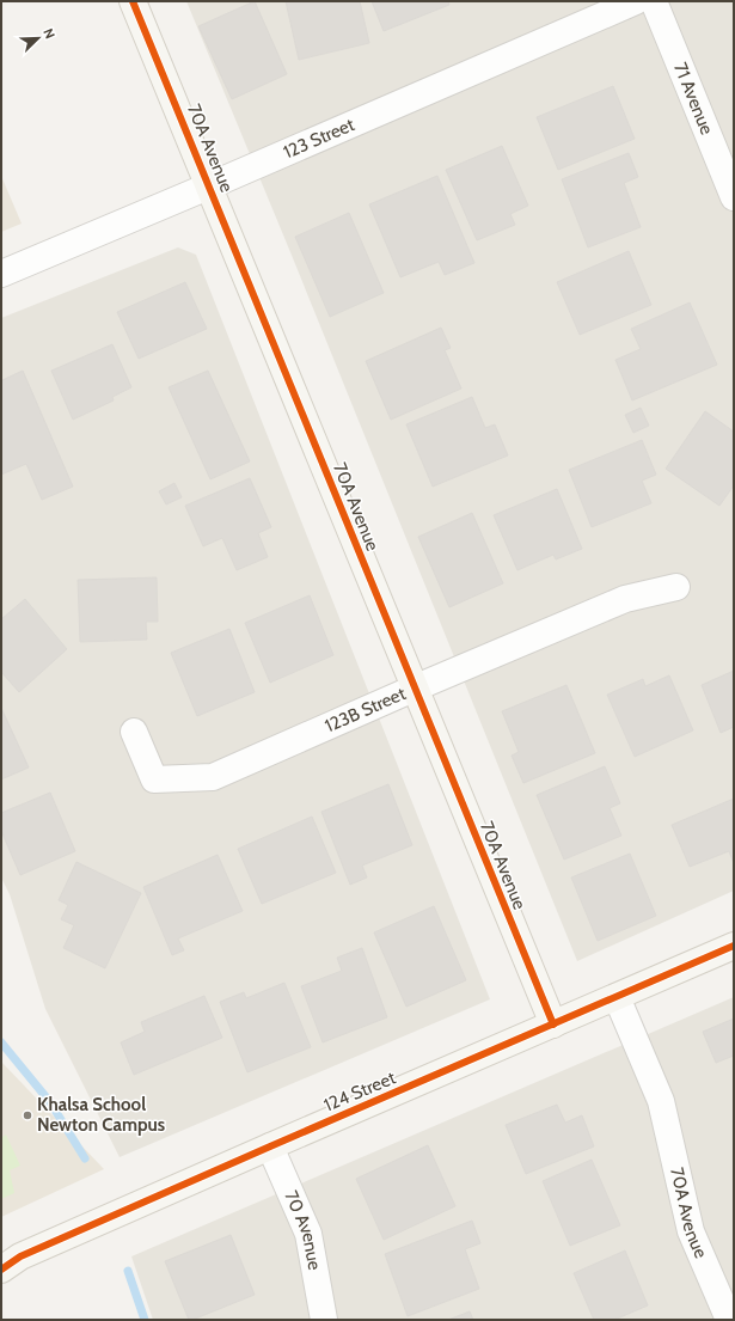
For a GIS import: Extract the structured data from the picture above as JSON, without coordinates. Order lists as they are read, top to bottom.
{
  "streets": {
    "street": [
      "71 Avenue",
      "123 Street",
      "70A Avenue",
      "123B Street",
      "124 Street",
      "70 Avenue"
    ]
  },
  "crossings": [
    ["123 Street", "70A Avenue"],
    ["70A Avenue", "123B Street"],
    ["70A Avenue", "124 Street"],
    ["124 Street", "70 Avenue"]
  ],
  "places": ["Khalsa School Newton Campus"],
  "north": "top right"
}
